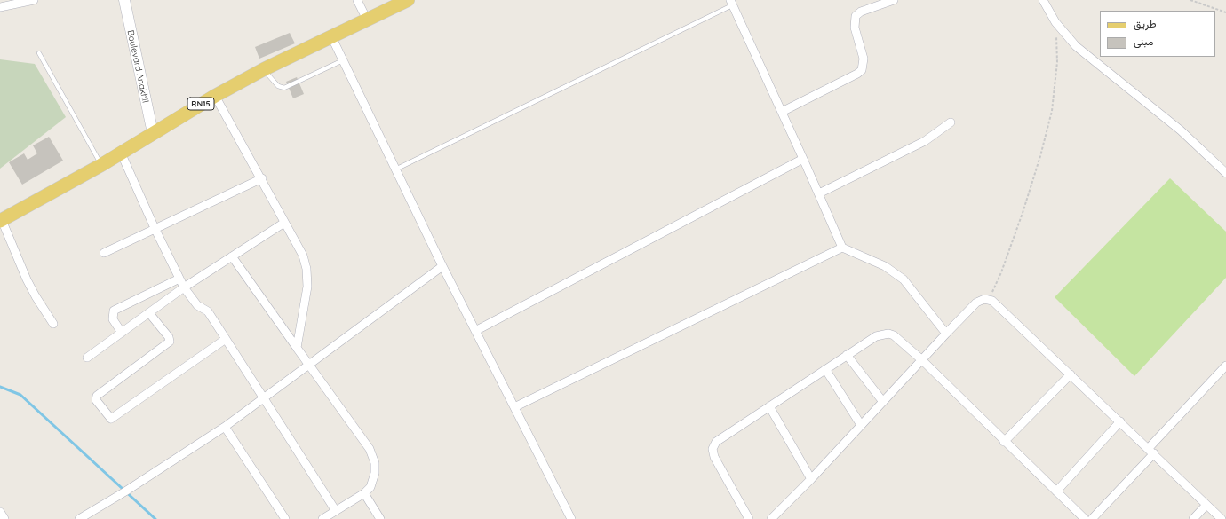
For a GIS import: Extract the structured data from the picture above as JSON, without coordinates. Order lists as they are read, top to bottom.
{
  "streets": {
    "main road": ["RN15"],
    "street": ["Boulevard Anakhil"]
  },
  "crossings": [
    ["Boulevard Anakhil", "RN15"]
  ],
  "legend": ["طريق", "مبنى"]
}
